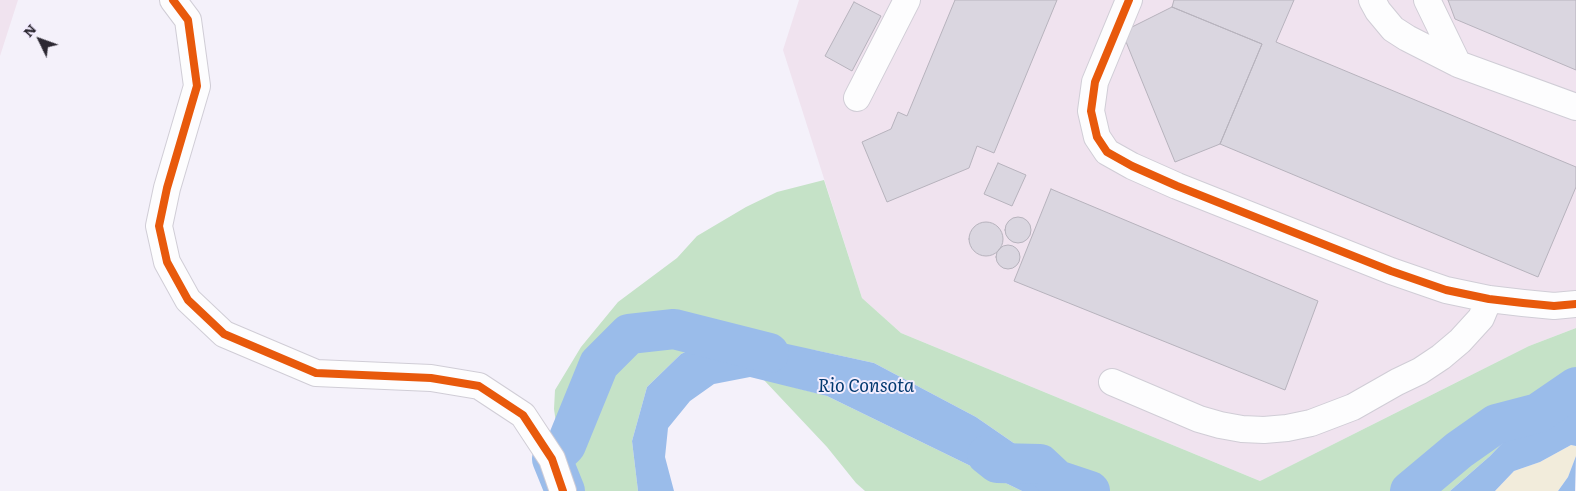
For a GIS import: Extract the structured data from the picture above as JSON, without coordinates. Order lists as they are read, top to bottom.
{
  "water": ["Rio Consota"],
  "north": "top left"
}
